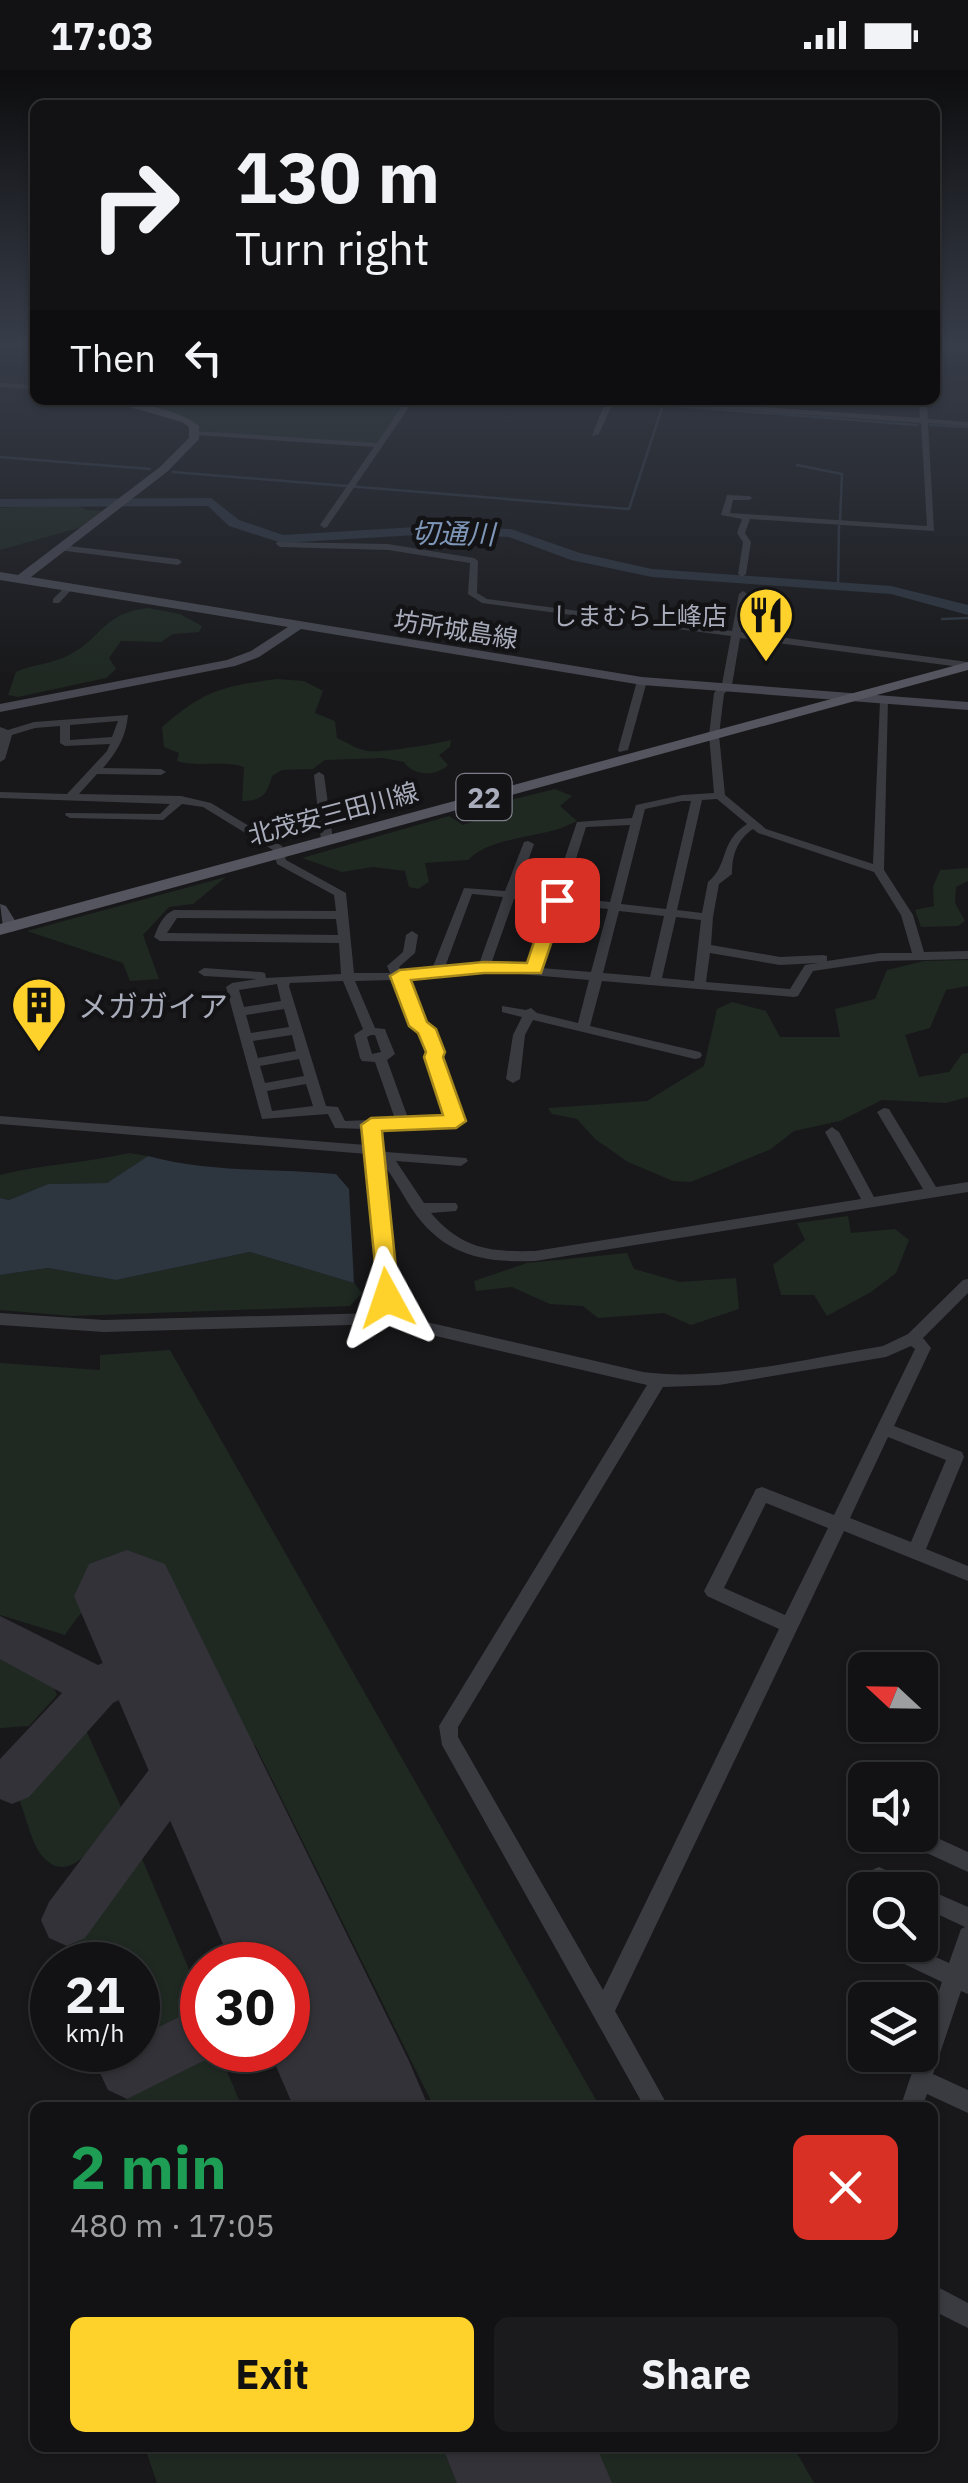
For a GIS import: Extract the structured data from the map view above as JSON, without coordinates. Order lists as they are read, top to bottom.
{
  "streets": {
    "main road": ["坊所城島線", "22", "北茂安三田川線"]
  },
  "crossings": [
    ["坊所城島線", "北茂安三田川線"]
  ],
  "water": ["切通川"],
  "places": {
    "restaurant": ["しまむら上峰店"],
    "building": ["メガガイア"]
  },
  "north": "left",
  "page": {
    "status": "17:03",
    "turn": ["130 m", "Turn right"],
    "then": "Then",
    "speed": "21 km/h",
    "limit": "30",
    "heading": ["2 min", "480 m · 17:05"],
    "buttons": ["Exit", "Share"]
  }
}
